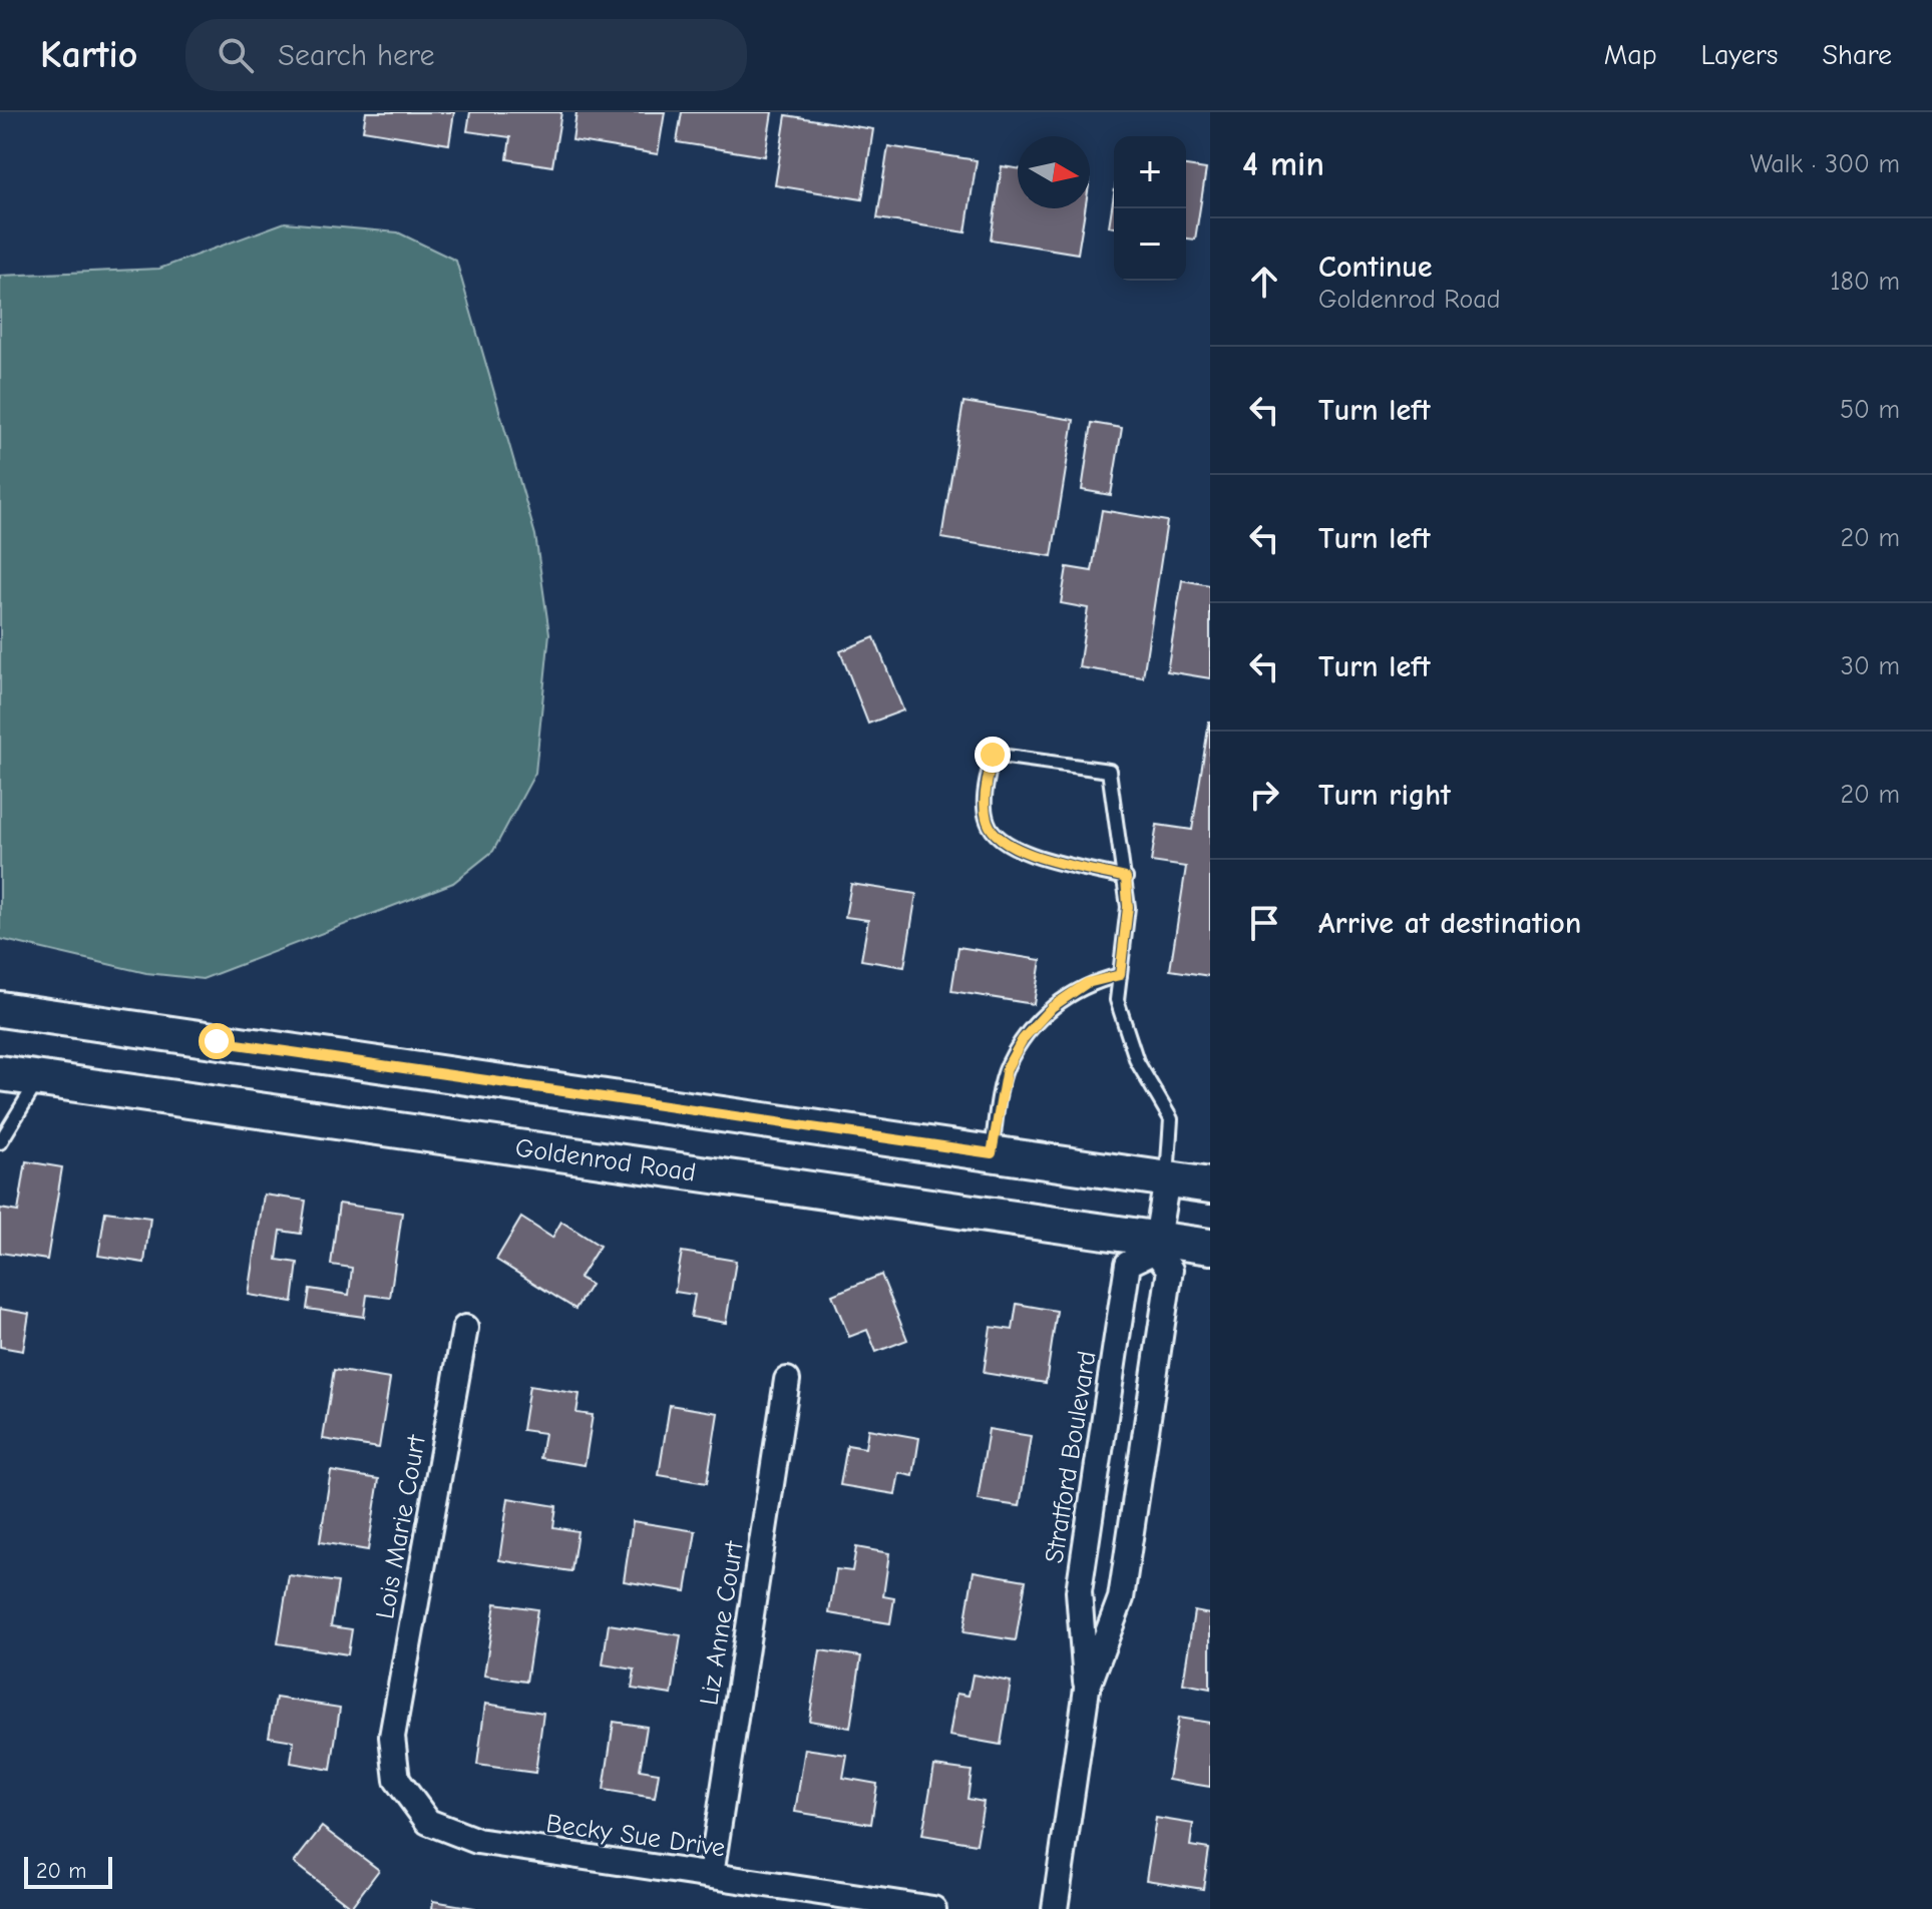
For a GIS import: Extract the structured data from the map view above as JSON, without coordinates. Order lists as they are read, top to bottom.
{
  "streets": {
    "main road": ["Goldenrod Road"],
    "street": [
      "Stratford Boulevard",
      "Lois Marie Court",
      "Liz Anne Court",
      "Becky Sue Drive"
    ]
  },
  "crossings": [
    ["Goldenrod Road", "Stratford Boulevard"],
    ["Lois Marie Court", "Becky Sue Drive"],
    ["Liz Anne Court", "Becky Sue Drive"]
  ],
  "scale_bar": "20 m",
  "north": "right",
  "page": {
    "header": "Kartio",
    "search": "Search here",
    "nav": ["Map", "Layers", "Share"],
    "heading": ["4 min", "Walk · 300 m"],
    "map_buttons": ["+", "−"],
    "list": [
      ["Continue", "Goldenrod Road", "180 m"],
      ["Turn left", "50 m"],
      ["Turn left", "20 m"],
      ["Turn left", "30 m"],
      ["Turn right", "20 m"],
      "Arrive at destination"
    ],
    "scale": "20 m"
  }
}
